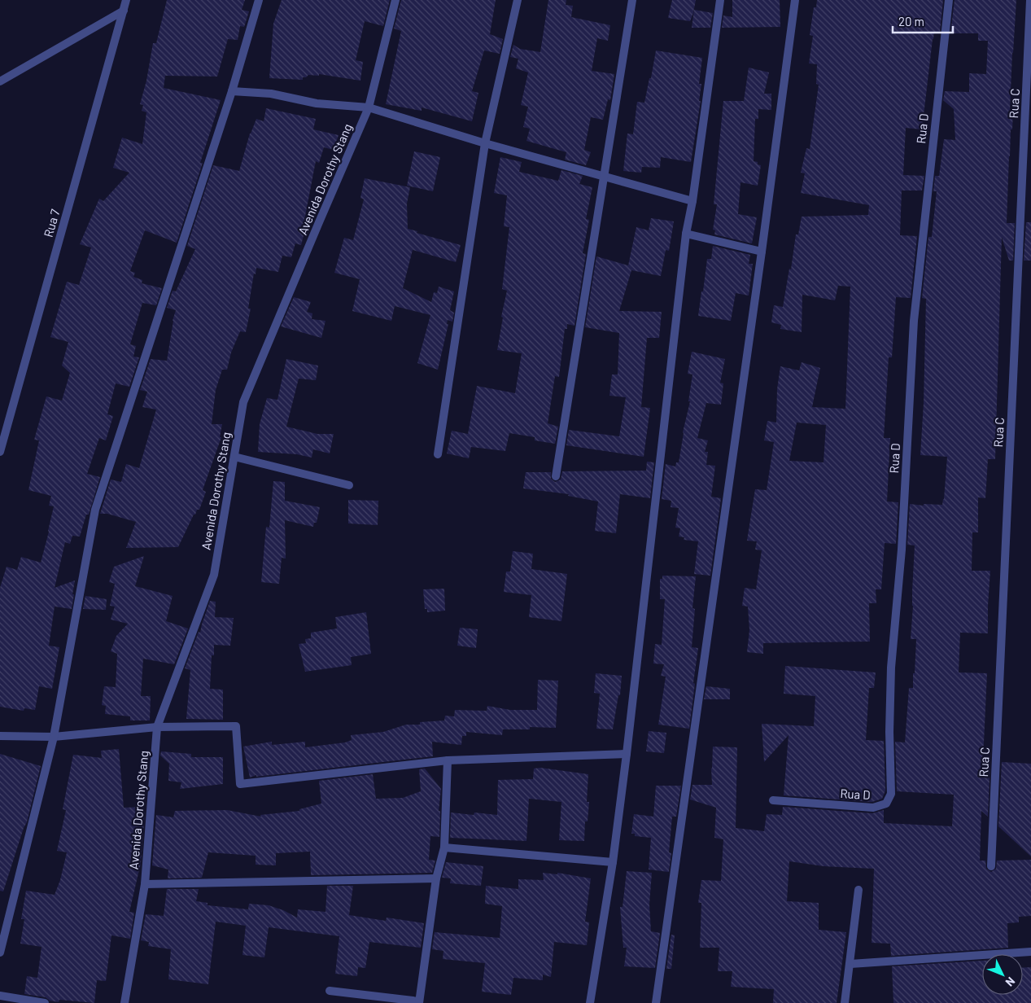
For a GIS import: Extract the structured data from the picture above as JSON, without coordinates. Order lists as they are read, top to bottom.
{
  "streets": {
    "street": [
      "Rua C",
      "Rua D",
      "Avenida Dorothy Stang",
      "Rua 7"
    ]
  },
  "scale_bar": "20 m",
  "north": "bottom right"
}
